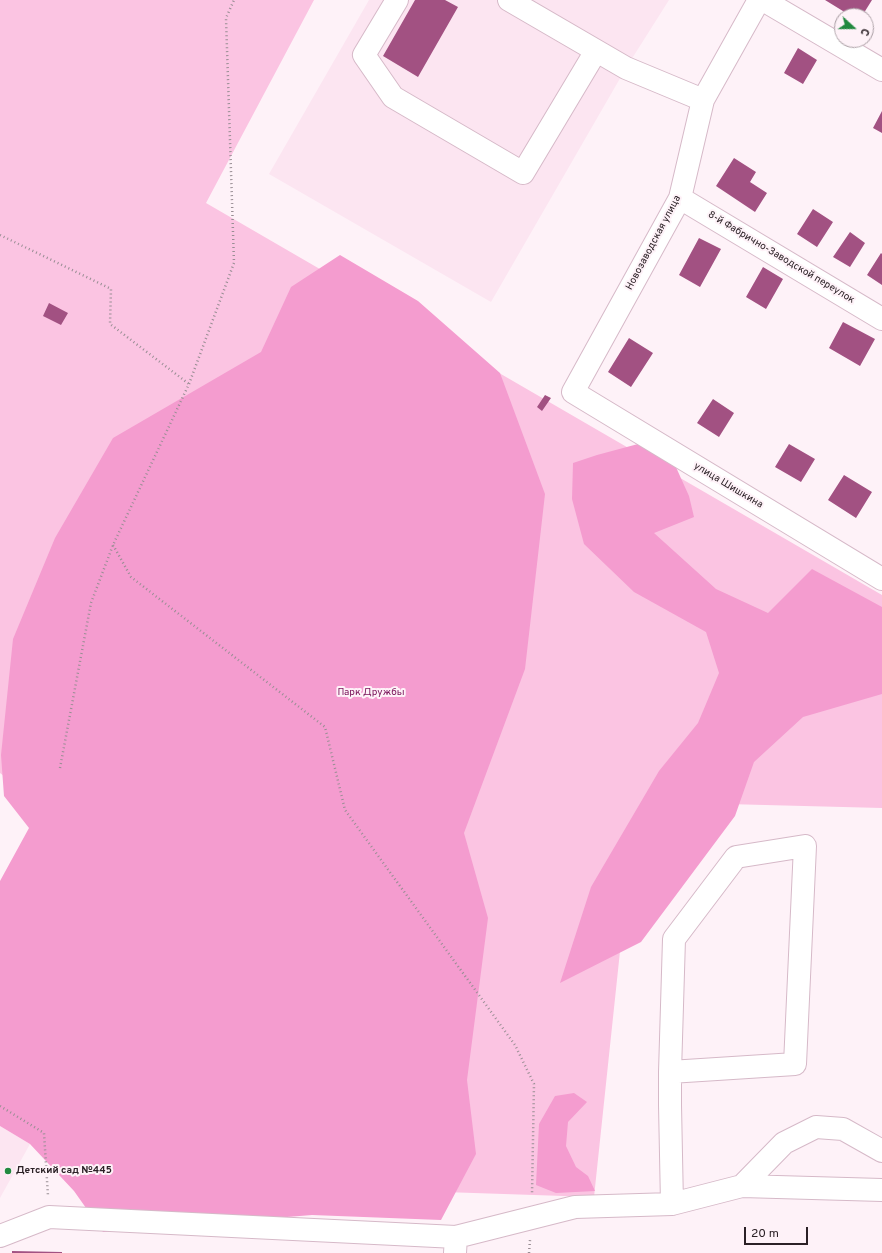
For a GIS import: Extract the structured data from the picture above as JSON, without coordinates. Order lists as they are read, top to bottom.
{
  "streets": {
    "street": ["Новозаводская улица", "8-й Фабрично-Заводской переулок", "улица Шишкина"]
  },
  "crossings": [
    ["Новозаводская улица", "8-й Фабрично-Заводской переулок"],
    ["Новозаводская улица", "улица Шишкина"]
  ],
  "parks": ["Парк Дружбы"],
  "places": ["Детский сад №445"],
  "scale_bar": "20 m",
  "north": "right"
}
